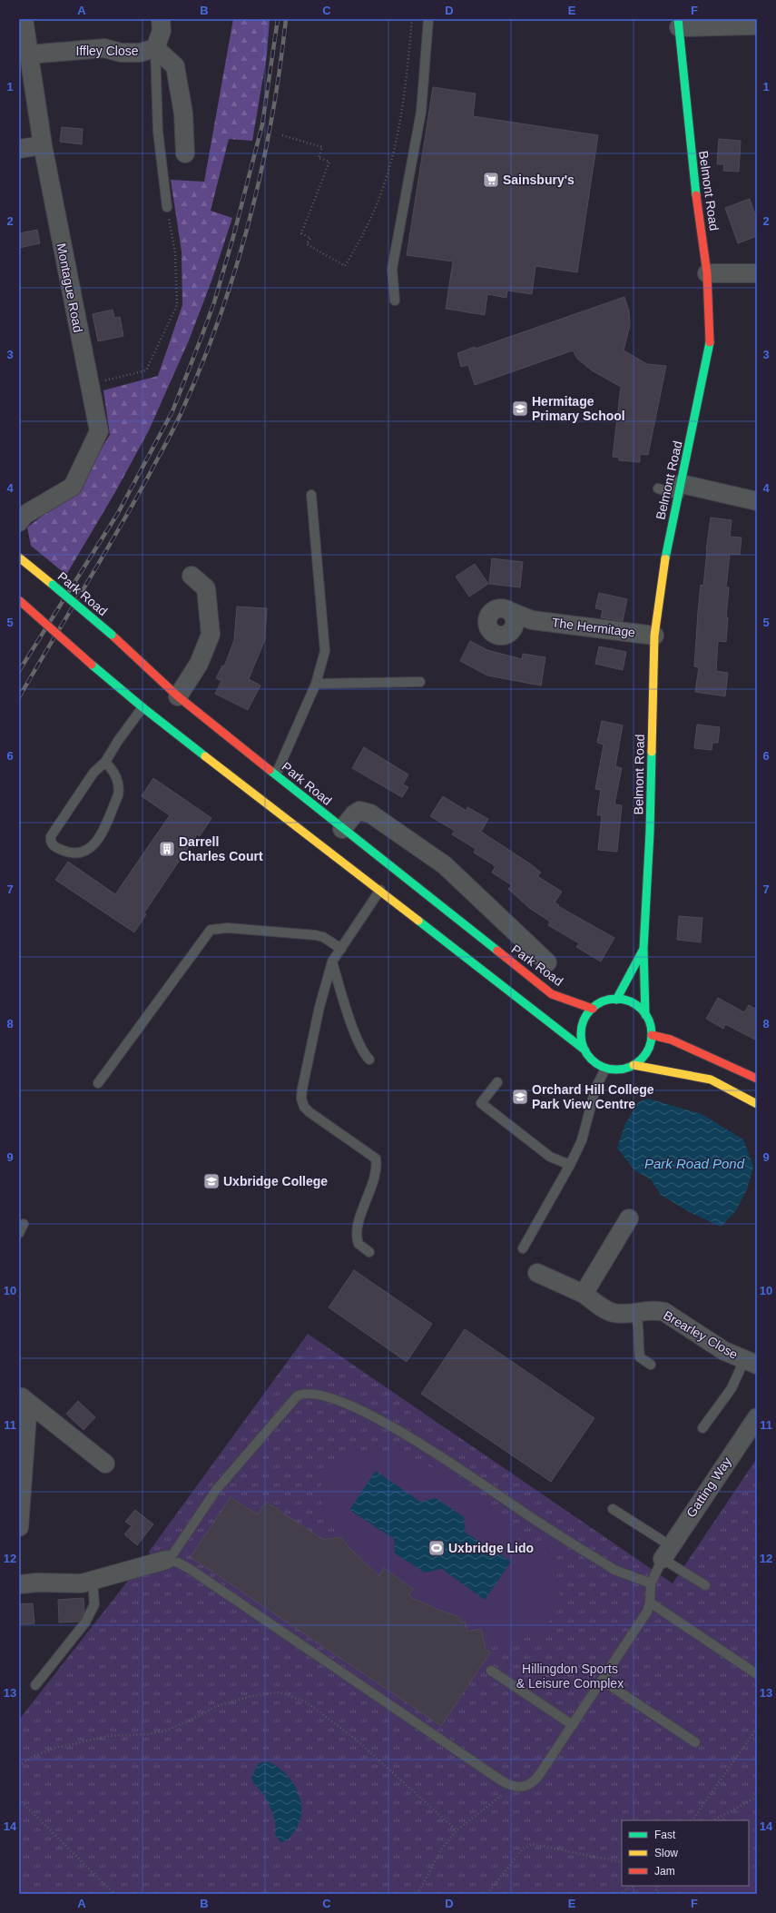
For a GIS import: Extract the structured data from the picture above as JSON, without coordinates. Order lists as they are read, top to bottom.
{
  "streets": {
    "main road": ["Belmont Road", "Park Road"],
    "street": [
      "Iffley Close",
      "Montague Road",
      "The Hermitage",
      "Brearley Close",
      "Gatting Way"
    ]
  },
  "crossings": [
    ["Iffley Close", "Montague Road"],
    ["Belmont Road", "Park Road"],
    ["Belmont Road", "The Hermitage"]
  ],
  "water": ["Park Road Pond"],
  "parks": ["Hillingdon Sports & Leisure Complex"],
  "places": {
    "supermarket": ["Sainsbury's"],
    "school or university": ["Hermitage Primary School", "Orchard Hill College Park View Centre", "Uxbridge College"],
    "building": ["Darrell Charles Court"],
    "sports": ["Uxbridge Lido"]
  },
  "legend": ["Fast", "Slow", "Jam"],
  "grid": {
    "columns": [
      "A",
      "B",
      "C",
      "D",
      "E",
      "F"
    ],
    "rows": [
      "1",
      "2",
      "3",
      "4",
      "5",
      "6",
      "7",
      "8",
      "9",
      "10",
      "11",
      "12",
      "13",
      "14"
    ]
  }
}
